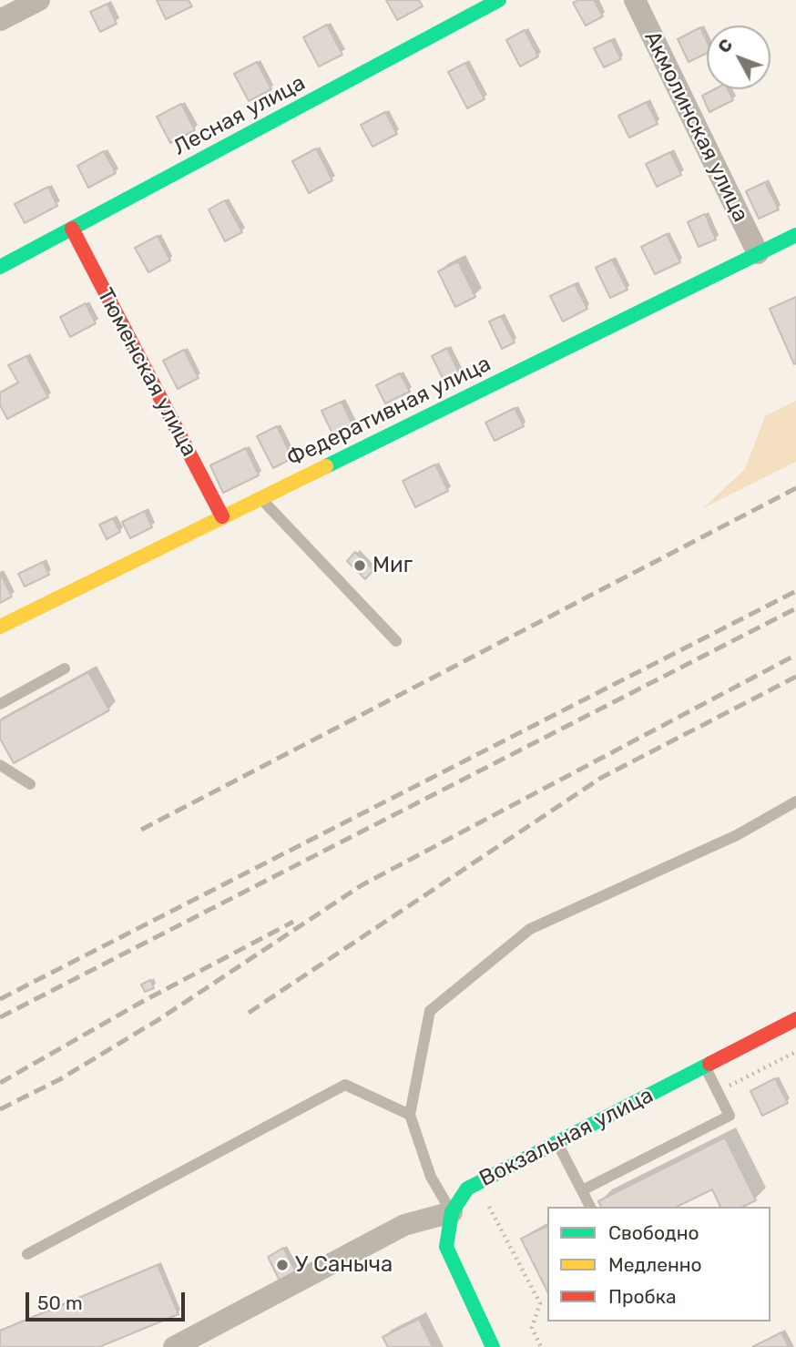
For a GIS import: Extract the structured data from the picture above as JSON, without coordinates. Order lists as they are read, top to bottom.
{
  "streets": {
    "street": [
      "Лесная улица",
      "Акмолинская улица",
      "Тюменская улица",
      "Федеративная улица",
      "Вокзальная улица"
    ]
  },
  "crossings": [
    ["Лесная улица", "Тюменская улица"],
    ["Акмолинская улица", "Федеративная улица"],
    ["Тюменская улица", "Федеративная улица"]
  ],
  "places": ["Миг", "У Саныча"],
  "legend": ["Свободно", "Медленно", "Пробка"],
  "scale_bar": "50 m",
  "north": "top left"
}
